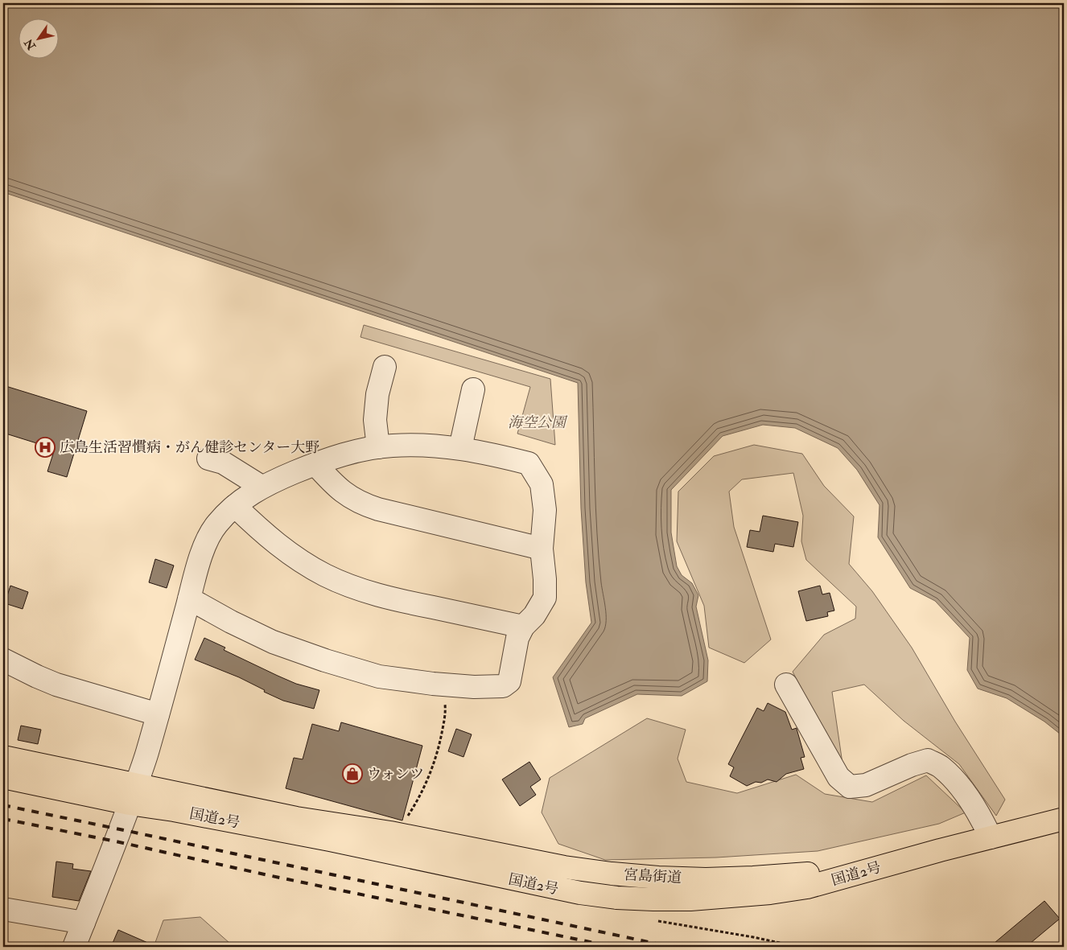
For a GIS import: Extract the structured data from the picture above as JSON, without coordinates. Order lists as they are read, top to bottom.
{
  "streets": {
    "highway": ["国道2号", "宮島街道"]
  },
  "crossings": [
    ["国道2号", "宮島街道"]
  ],
  "parks": ["海空公園"],
  "places": {
    "hospital": ["広島生活習慣病・がん健診センター大野"],
    "shop": ["ウォンツ"]
  },
  "north": "bottom left"
}
